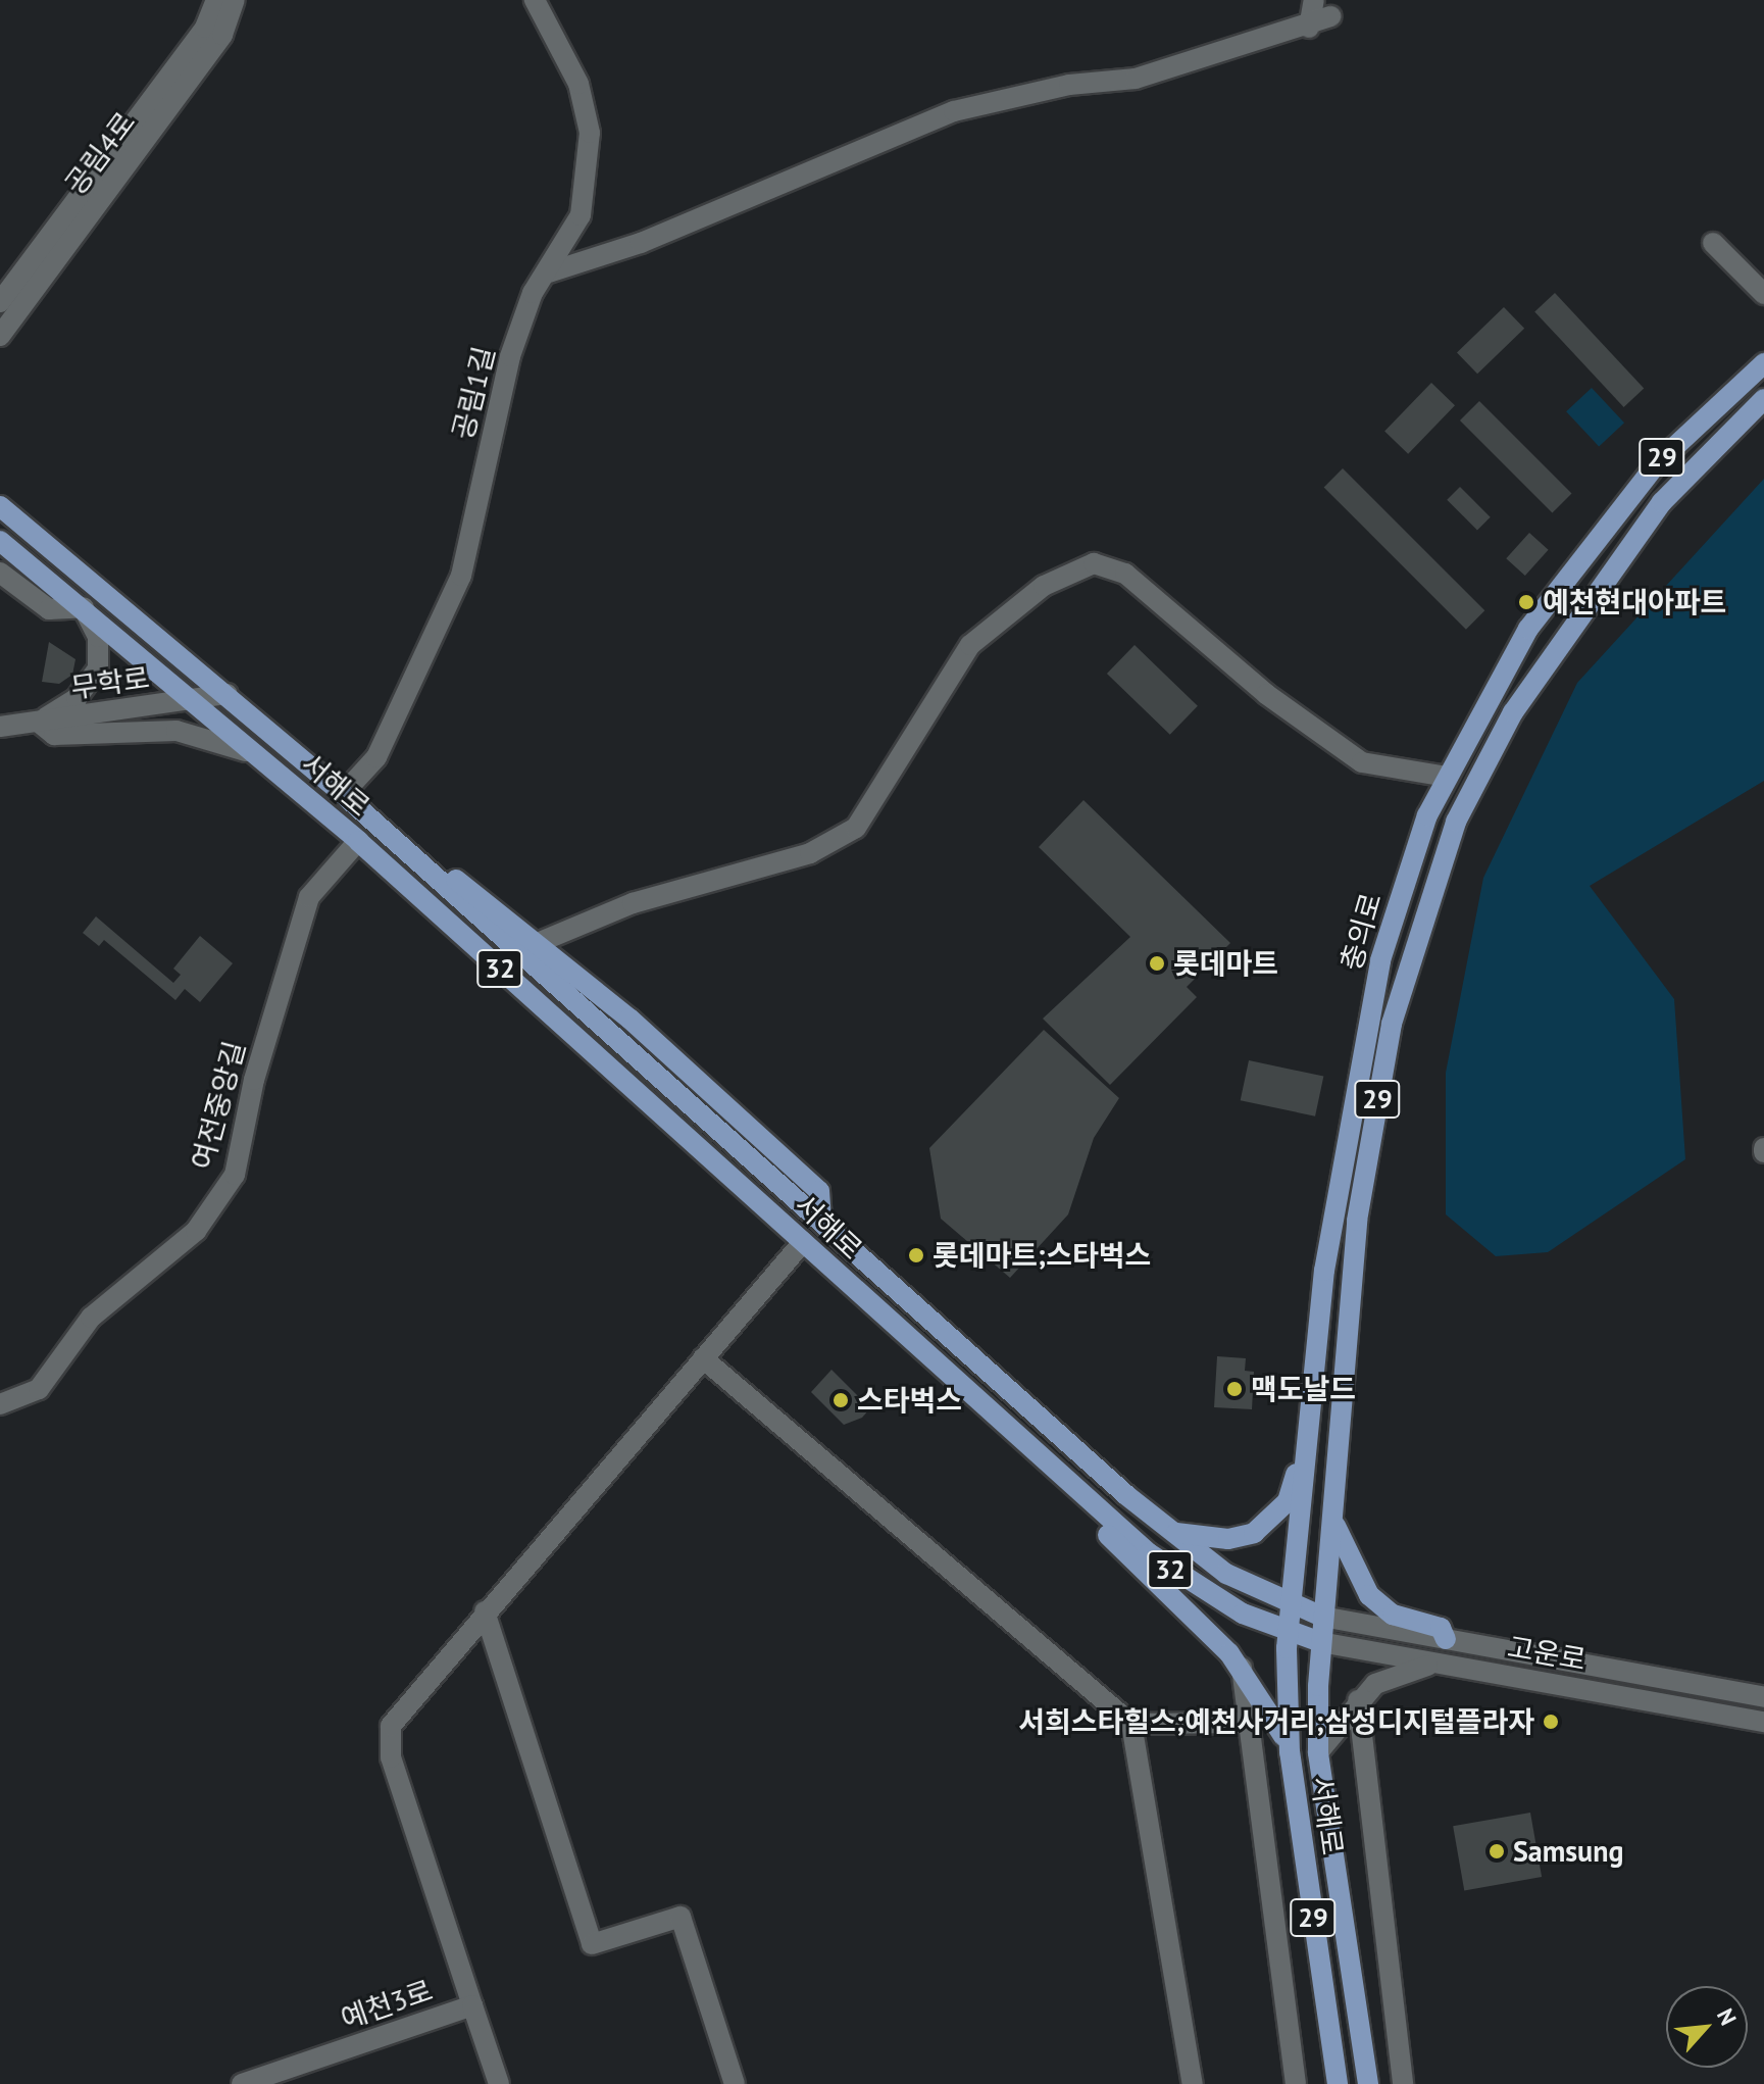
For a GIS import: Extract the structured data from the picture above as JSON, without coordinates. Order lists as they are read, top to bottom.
{
  "streets": {
    "main road": [
      "29",
      "서해로",
      "충의로",
      "32"
    ],
    "street": [
      "공림4로",
      "공림1길",
      "무학로",
      "여전중앙길",
      "고운로",
      "예천3로"
    ]
  },
  "crossings": [
    ["공림1길", "서해로"],
    ["무학로", "서해로"],
    ["서해로", "충의로"],
    ["서해로", "32"],
    ["서해로", "여전중앙길"],
    ["서해로", "고운로"],
    ["충의로", "32"],
    ["충의로", "고운로"],
    ["32", "고운로"]
  ],
  "places": [
    "예천현대아파트",
    "롯데마트",
    "롯데마트;스타벅스",
    "맥도날드",
    "스타벅스",
    "서희스타힐스;예천사거리;삼성디지털플라자",
    "Samsung"
  ],
  "north": "top right"
}
